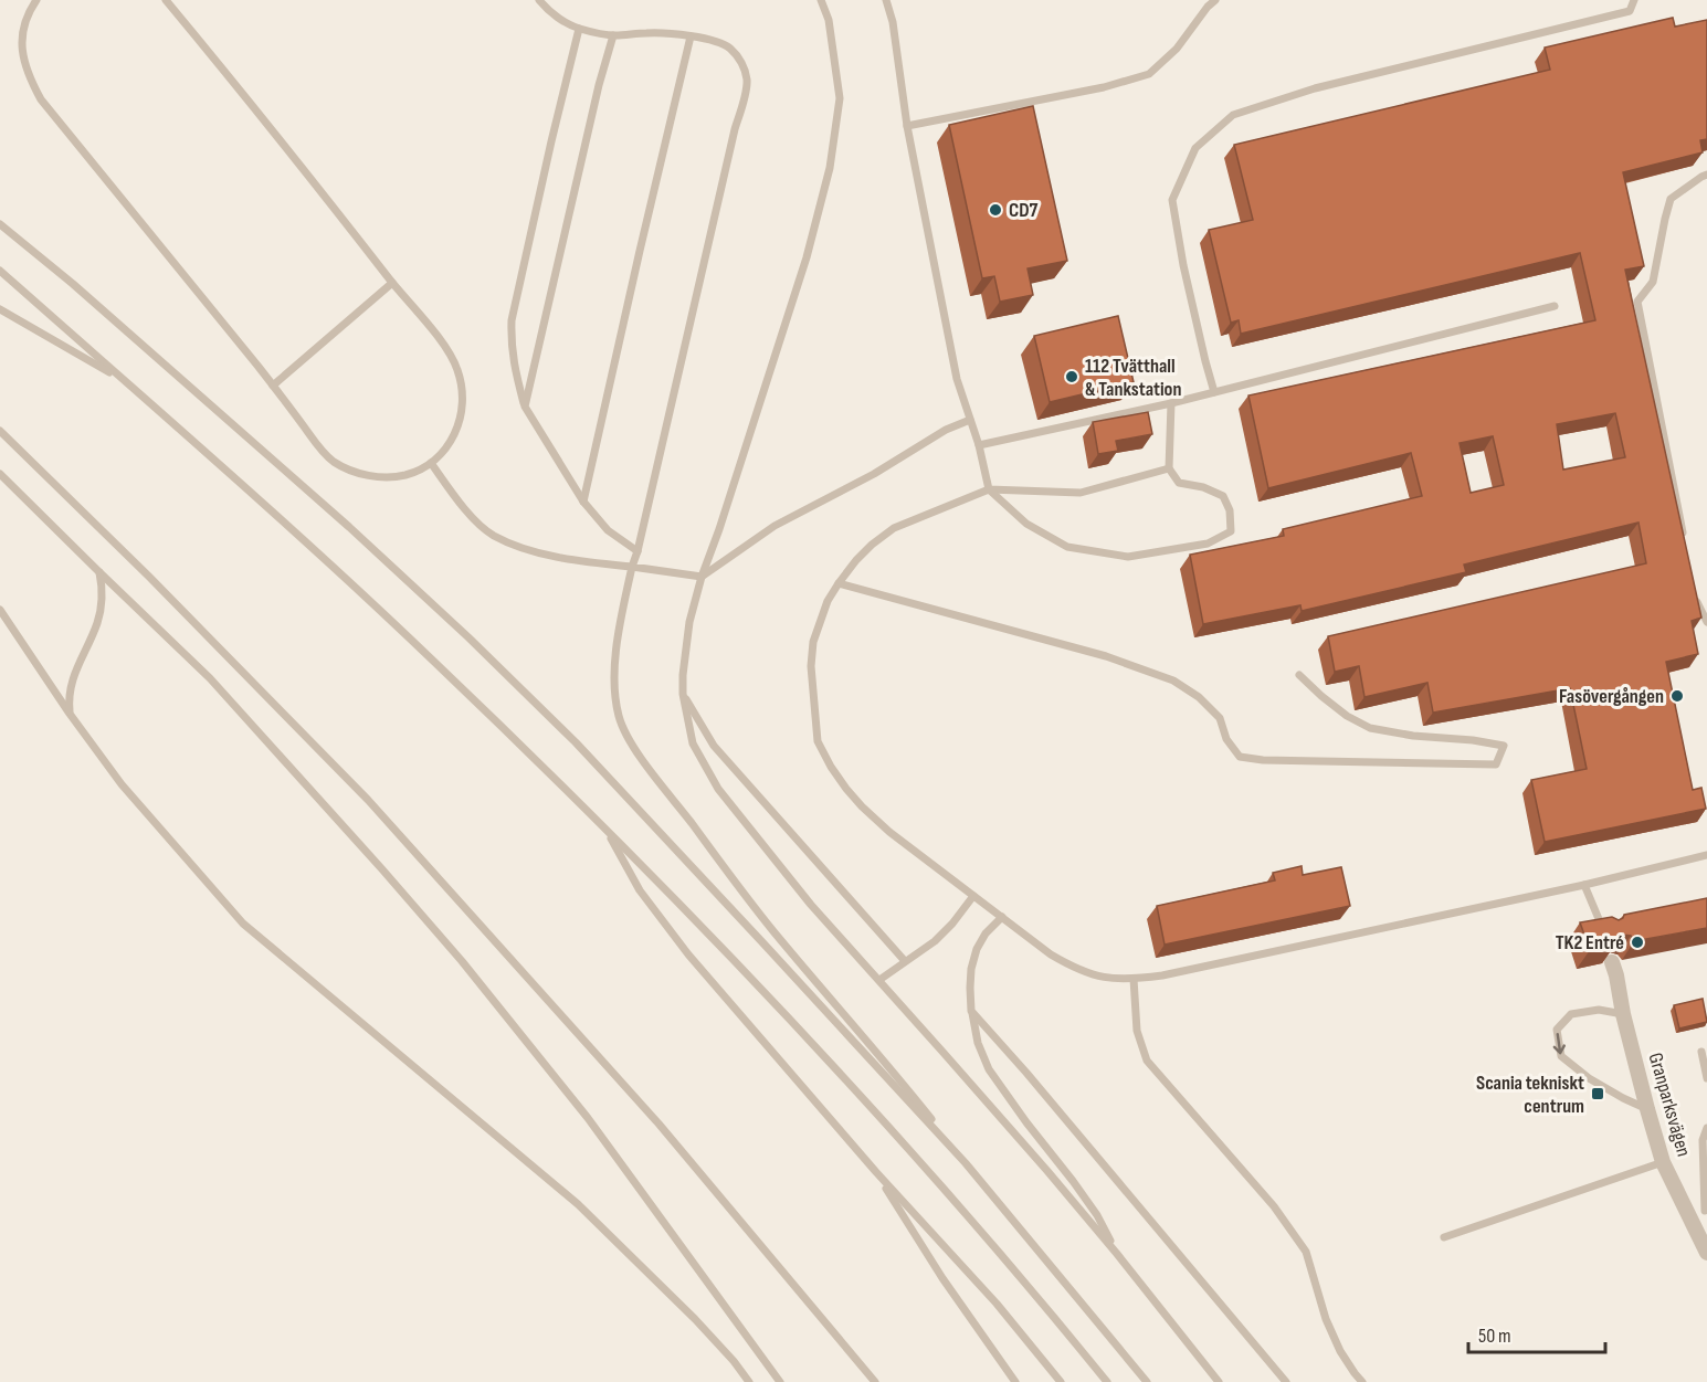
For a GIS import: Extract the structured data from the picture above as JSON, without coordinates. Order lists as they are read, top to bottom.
{
  "streets": {
    "street": ["Granparksvägen"]
  },
  "places": {
    "other": [
      "CD7",
      "112 Tvätthall & Tankstation",
      "Fasövergången",
      "TK2 Entré"
    ],
    "transit": ["Scania tekniskt centrum"]
  },
  "scale_bar": "50 m"
}
